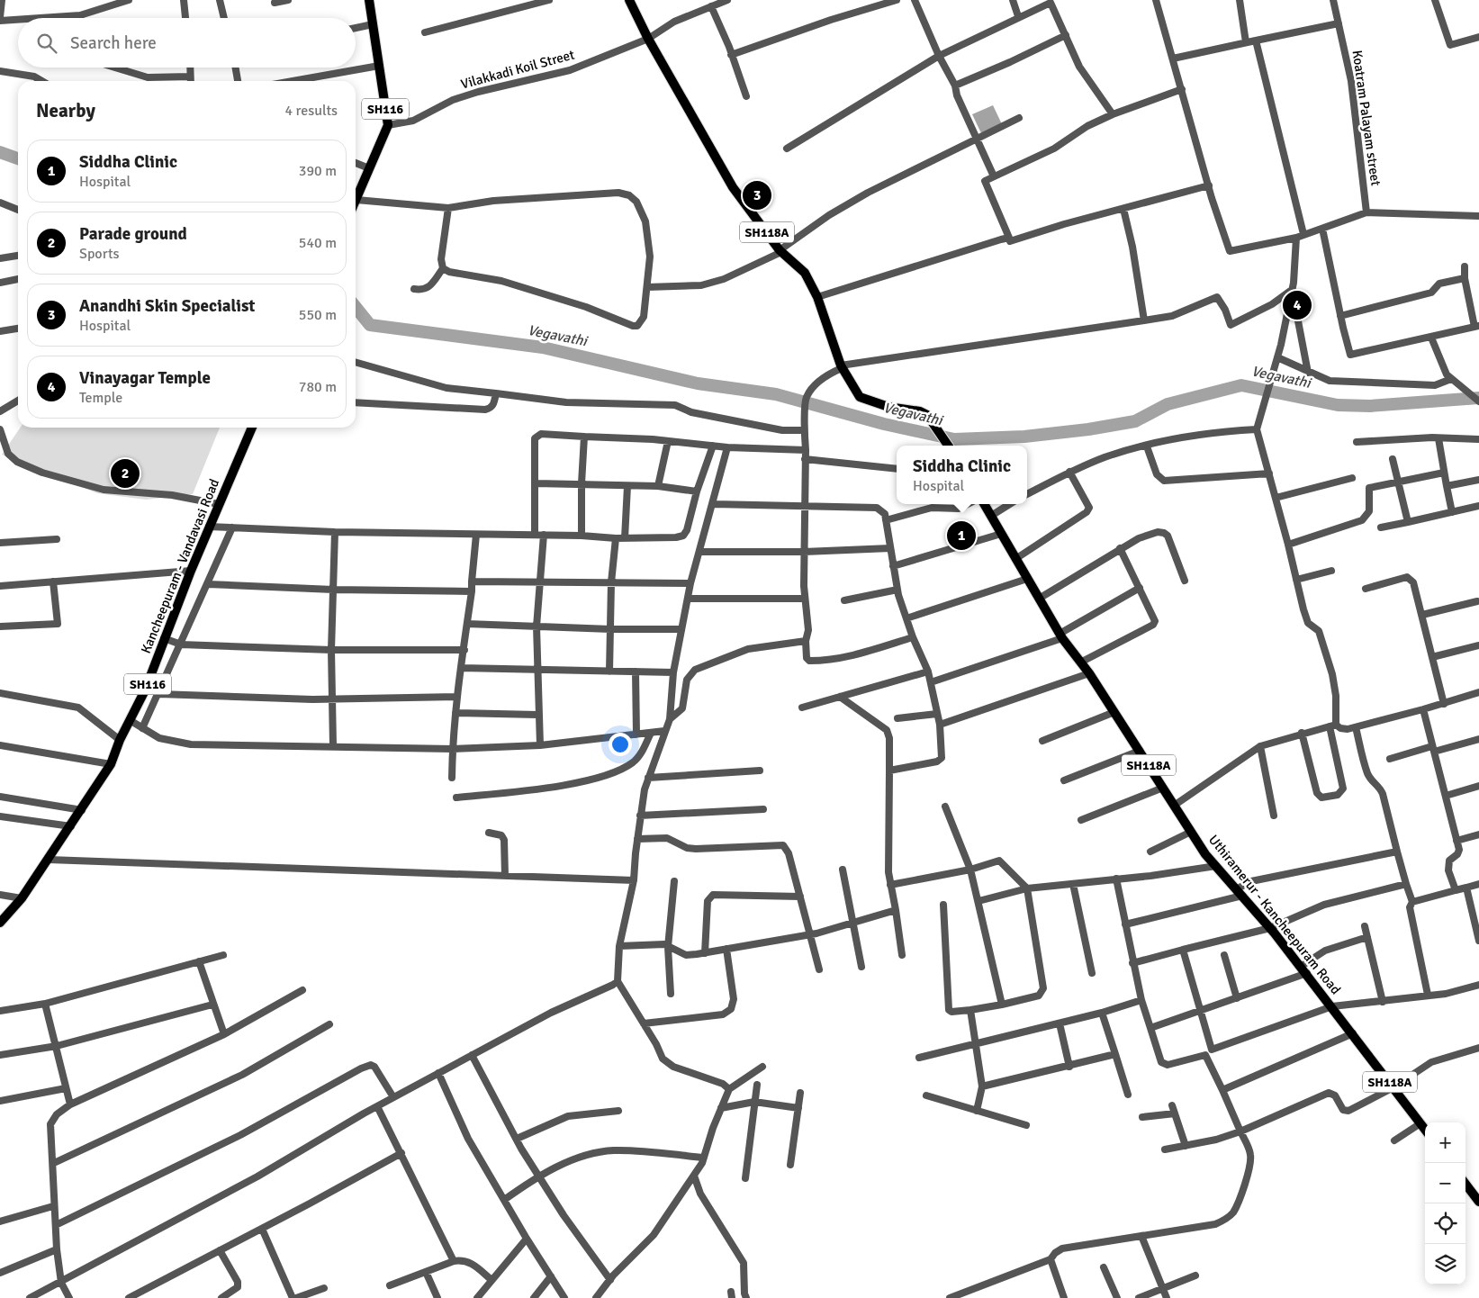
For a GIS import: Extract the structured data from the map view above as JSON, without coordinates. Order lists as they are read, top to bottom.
{
  "streets": {
    "main road": [
      "SH116",
      "SH118A",
      "Kancheepuram - Vandavasi Road",
      "Uthiramerur - Kancheepuram Road"
    ],
    "street": ["Vilakkadi Koil Street", "Koatram Palayam street"]
  },
  "crossings": [
    ["Vilakkadi Koil Street", "SH116"],
    ["Vilakkadi Koil Street", "SH118A"]
  ],
  "water": ["Vegavathi"],
  "page": {
    "search": "Search here",
    "heading": ["Nearby", "4 results"],
    "list": [
      {
        "mark": "1",
        "name": "Siddha Clinic",
        "note": "Hospital",
        "value": "390 m"
      },
      {
        "mark": "2",
        "name": "Parade ground",
        "note": "Sports",
        "value": "540 m"
      },
      {
        "mark": "3",
        "name": "Anandhi Skin Specialist",
        "note": "Hospital",
        "value": "550 m"
      },
      {
        "mark": "4",
        "name": "Vinayagar Temple",
        "note": "Temple",
        "value": "780 m"
      }
    ],
    "pins": [
      "3",
      "4",
      "2",
      "1"
    ],
    "popup": ["Siddha Clinic", "Hospital"],
    "map_buttons": ["+", "−"]
  }
}
